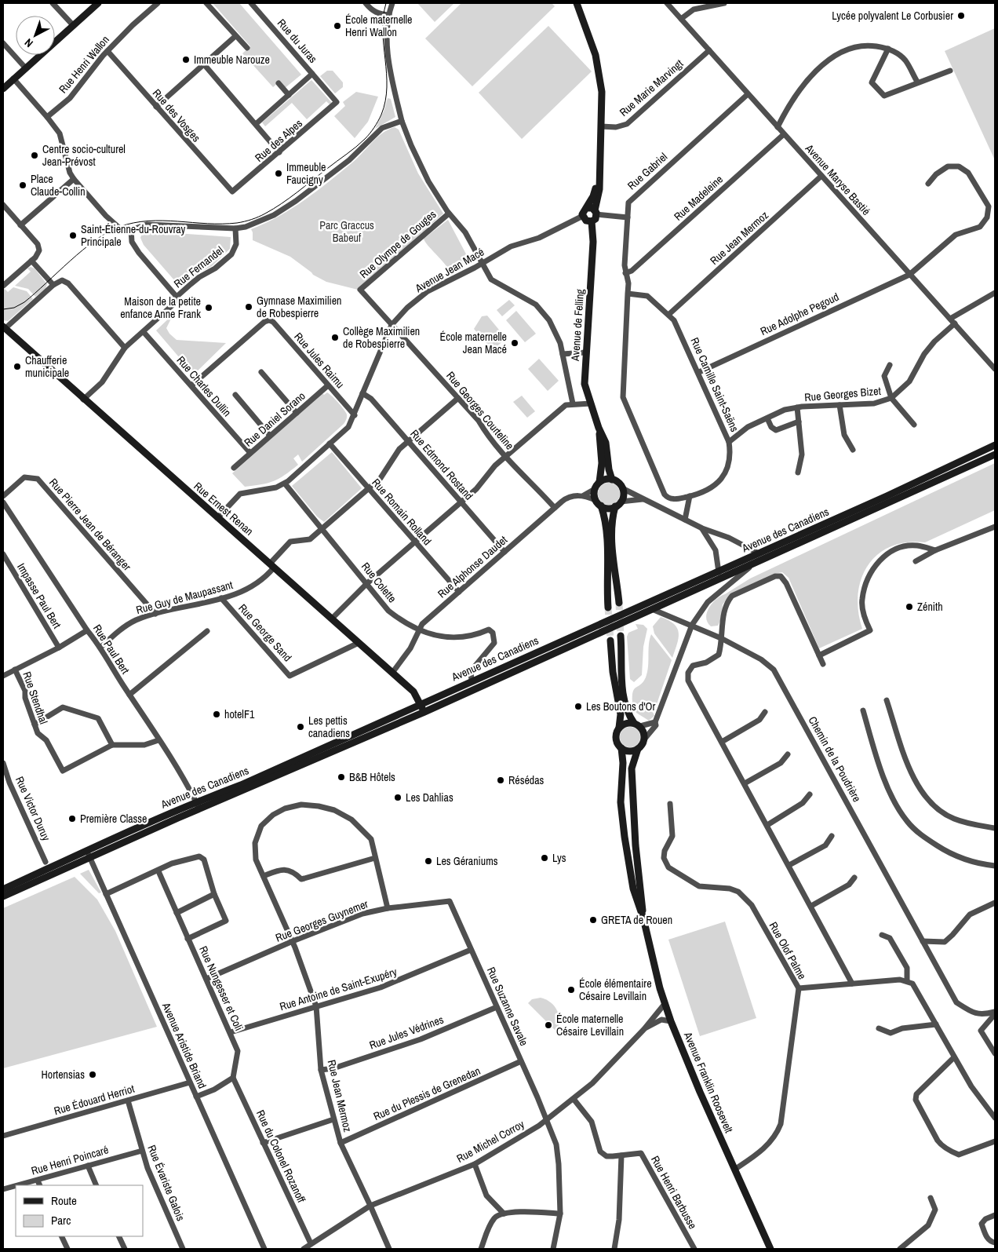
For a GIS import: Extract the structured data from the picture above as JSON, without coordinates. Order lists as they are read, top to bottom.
{
  "streets": {
    "street": [
      "Rue du Juras",
      "Rue Henri Wallon",
      "Rue Marie Marvingt",
      "Rue des Vosges",
      "Rue des Alpes",
      "Rue Gabriel",
      "Avenue Maryse Bastié",
      "Rue Madeleine",
      "Rue Jean Mermoz",
      "Rue Olympe de Gouges",
      "Rue Fernandel",
      "Avenue Jean Macé",
      "Rue Adolphe Pegoud",
      "Avenue de Felling",
      "Rue Jules Raimu",
      "Rue Camille Saint-Saëns",
      "Rue Charles Dullin",
      "Rue Georges Bizet",
      "Rue Georges Courteline",
      "Rue Daniel Sorano",
      "Rue Edmond Rostand",
      "Rue Ernest Renan",
      "Rue Romain Rolland",
      "Rue Pierre Jean de Béranger",
      "Avenue des Canadiens",
      "Rue Alphonse Daudet",
      "Rue Colette",
      "Impasse Paul Bert",
      "Rue Guy de Maupassant",
      "Rue George Sand",
      "Rue Paul Bert",
      "Rue Stendhal",
      "Chemin de la Poudrière",
      "Rue Victor Duruy",
      "Rue Georges Guynemer",
      "Rue Olof Palme",
      "Rue Nungesser et Coli",
      "Rue Antoine de Saint-Exupéry",
      "Rue Suzanne Savale",
      "Rue Jules Védrines",
      "Avenue Aristide Briand",
      "Avenue Franklin Roosevelt",
      "Rue du Plessis de Grenedan",
      "Rue Édouard Herriot",
      "Rue Michel Corroy",
      "Rue du Colonel Rozanoff",
      "Rue Henri Poincaré",
      "Rue Évariste Galois",
      "Rue Henri Barbusse"
    ]
  },
  "crossings": [
    ["Rue du Juras", "Rue des Alpes"],
    ["Rue Henri Wallon", "Rue des Vosges"],
    ["Rue Marie Marvingt", "Avenue Maryse Bastié"],
    ["Rue des Vosges", "Rue des Alpes"],
    ["Rue Gabriel", "Avenue Maryse Bastié"],
    ["Rue Gabriel", "Rue Madeleine"],
    ["Rue Gabriel", "Rue Camille Saint-Saëns"],
    ["Avenue Maryse Bastié", "Rue Madeleine"],
    ["Avenue Maryse Bastié", "Rue Jean Mermoz"],
    ["Avenue Maryse Bastié", "Rue Adolphe Pegoud"],
    ["Avenue Maryse Bastié", "Rue Georges Bizet"],
    ["Rue Jean Mermoz", "Rue Camille Saint-Saëns"],
    ["Rue Jean Mermoz", "Rue Georges Guynemer"],
    ["Rue Jean Mermoz", "Rue Antoine de Saint-Exupéry"],
    ["Rue Jean Mermoz", "Rue Jules Védrines"],
    ["Rue Jean Mermoz", "Rue du Plessis de Grenedan"],
    ["Rue Jean Mermoz", "Rue Michel Corroy"],
    ["Rue Olympe de Gouges", "Avenue Jean Macé"],
    ["Rue Olympe de Gouges", "Rue Georges Courteline"],
    ["Rue Fernandel", "Rue Charles Dullin"],
    ["Rue Fernandel", "Rue Ernest Renan"],
    ["Avenue Jean Macé", "Avenue de Felling"],
    ["Avenue Jean Macé", "Rue Jules Raimu"],
    ["Avenue Jean Macé", "Rue Georges Courteline"],
    ["Avenue Jean Macé", "Rue Edmond Rostand"],
    ["Avenue Jean Macé", "Rue Ernest Renan"],
    ["Avenue Jean Macé", "Rue Romain Rolland"],
    ["Avenue Jean Macé", "Rue Colette"],
    ["Rue Adolphe Pegoud", "Rue Camille Saint-Saëns"],
    ["Avenue de Felling", "Rue Alphonse Daudet"],
    ["Rue Jules Raimu", "Rue Charles Dullin"],
    ["Rue Jules Raimu", "Rue Daniel Sorano"],
    ["Rue Camille Saint-Saëns", "Rue Georges Bizet"],
    ["Rue Charles Dullin", "Rue Daniel Sorano"],
    ["Rue Georges Courteline", "Rue Alphonse Daudet"],
    ["Rue Georges Courteline", "Rue Guy de Maupassant"],
    ["Rue Edmond Rostand", "Rue Alphonse Daudet"],
    ["Rue Edmond Rostand", "Rue Guy de Maupassant"],
    ["Rue Ernest Renan", "Avenue des Canadiens"],
    ["Rue Ernest Renan", "Rue Alphonse Daudet"],
    ["Rue Ernest Renan", "Rue Guy de Maupassant"],
    ["Rue Ernest Renan", "Rue George Sand"],
    ["Rue Romain Rolland", "Rue Alphonse Daudet"],
    ["Rue Romain Rolland", "Rue Guy de Maupassant"],
    ["Rue Pierre Jean de Béranger", "Rue Guy de Maupassant"],
    ["Avenue des Canadiens", "Rue Colette"],
    ["Avenue des Canadiens", "Rue Paul Bert"],
    ["Avenue des Canadiens", "Chemin de la Poudrière"],
    ["Avenue des Canadiens", "Avenue Aristide Briand"],
    ["Rue Alphonse Daudet", "Rue Colette"],
    ["Rue Colette", "Rue Guy de Maupassant"],
    ["Rue Guy de Maupassant", "Rue George Sand"],
    ["Rue Guy de Maupassant", "Rue Paul Bert"],
    ["Rue Georges Guynemer", "Rue Nungesser et Coli"],
    ["Rue Georges Guynemer", "Rue Suzanne Savale"],
    ["Rue Olof Palme", "Avenue Franklin Roosevelt"],
    ["Rue Nungesser et Coli", "Rue Antoine de Saint-Exupéry"],
    ["Rue Nungesser et Coli", "Rue du Colonel Rozanoff"],
    ["Rue Antoine de Saint-Exupéry", "Rue Suzanne Savale"],
    ["Rue Suzanne Savale", "Rue Jules Védrines"],
    ["Rue Suzanne Savale", "Rue du Plessis de Grenedan"],
    ["Rue Suzanne Savale", "Rue Michel Corroy"],
    ["Avenue Aristide Briand", "Rue Édouard Herriot"],
    ["Avenue Franklin Roosevelt", "Rue Michel Corroy"],
    ["Rue Édouard Herriot", "Rue Évariste Galois"],
    ["Rue Michel Corroy", "Rue du Colonel Rozanoff"],
    ["Rue Michel Corroy", "Rue Henri Barbusse"],
    ["Rue Henri Poincaré", "Rue Évariste Galois"]
  ],
  "parks": ["Parc Graccus Babeuf"],
  "places": [
    "Lycée polyvalent Le Corbusier",
    "École maternelle Henri Wallon",
    "Immeuble Narouze",
    "Centre socio-culturel Jean-Prévost",
    "Immeuble Faucigny",
    "Place Claude-Collin",
    "Saint-Étienne-du-Rouvray Principale",
    "Gymnase Maximilien de Robespierre",
    "Maison de la petite enfance Anne Frank",
    "Collège Maximilien de Robespierre",
    "École maternelle Jean Macé",
    "Chaufferie municipale",
    "Zénith",
    "Les Boutons d'Or",
    "hotelF1",
    "Les pettis canadiens",
    "B&B Hôtels",
    "Résédas",
    "Les Dahlias",
    "Première Classe",
    "Lys",
    "Les Géraniums",
    "GRETA de Rouen",
    "École élémentaire Césaire Levillain",
    "École maternelle Césaire Levillain",
    "Hortensias"
  ],
  "legend": ["Route", "Parc"],
  "north": "bottom left"
}
